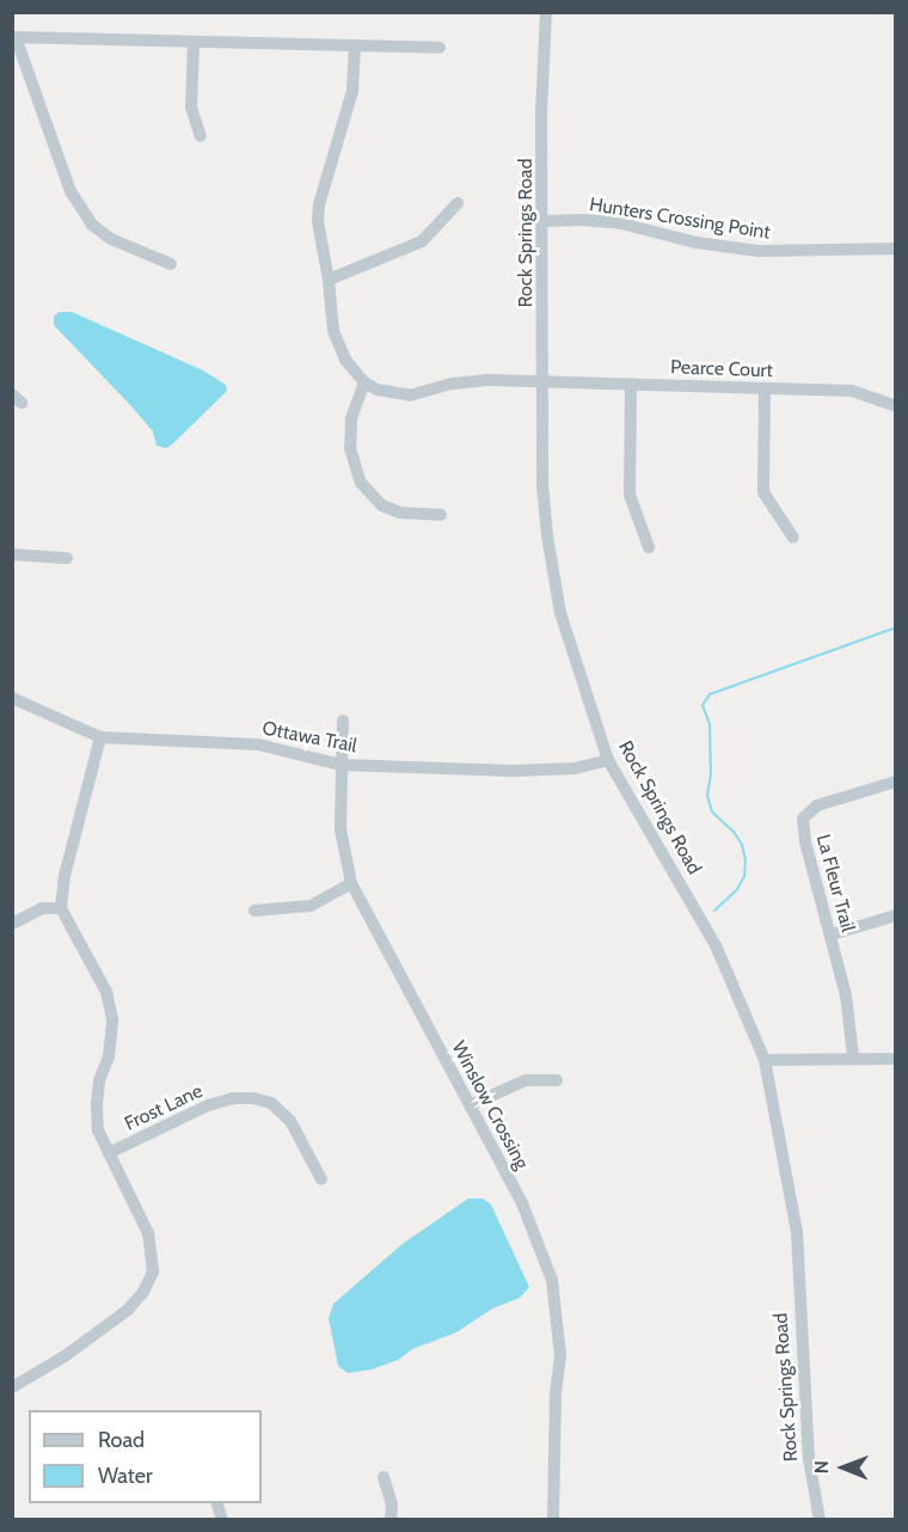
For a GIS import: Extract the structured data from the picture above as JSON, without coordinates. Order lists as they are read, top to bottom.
{
  "streets": {
    "street": [
      "Hunters Crossing Point",
      "Rock Springs Road",
      "Pearce Court",
      "Ottawa Trail",
      "La Fleur Trail",
      "Winslow Crossing",
      "Frost Lane"
    ]
  },
  "crossings": [
    ["Hunters Crossing Point", "Rock Springs Road"],
    ["Rock Springs Road", "Pearce Court"],
    ["Rock Springs Road", "Ottawa Trail"],
    ["Ottawa Trail", "Winslow Crossing"]
  ],
  "legend": ["Road", "Water"],
  "north": "left"
}
